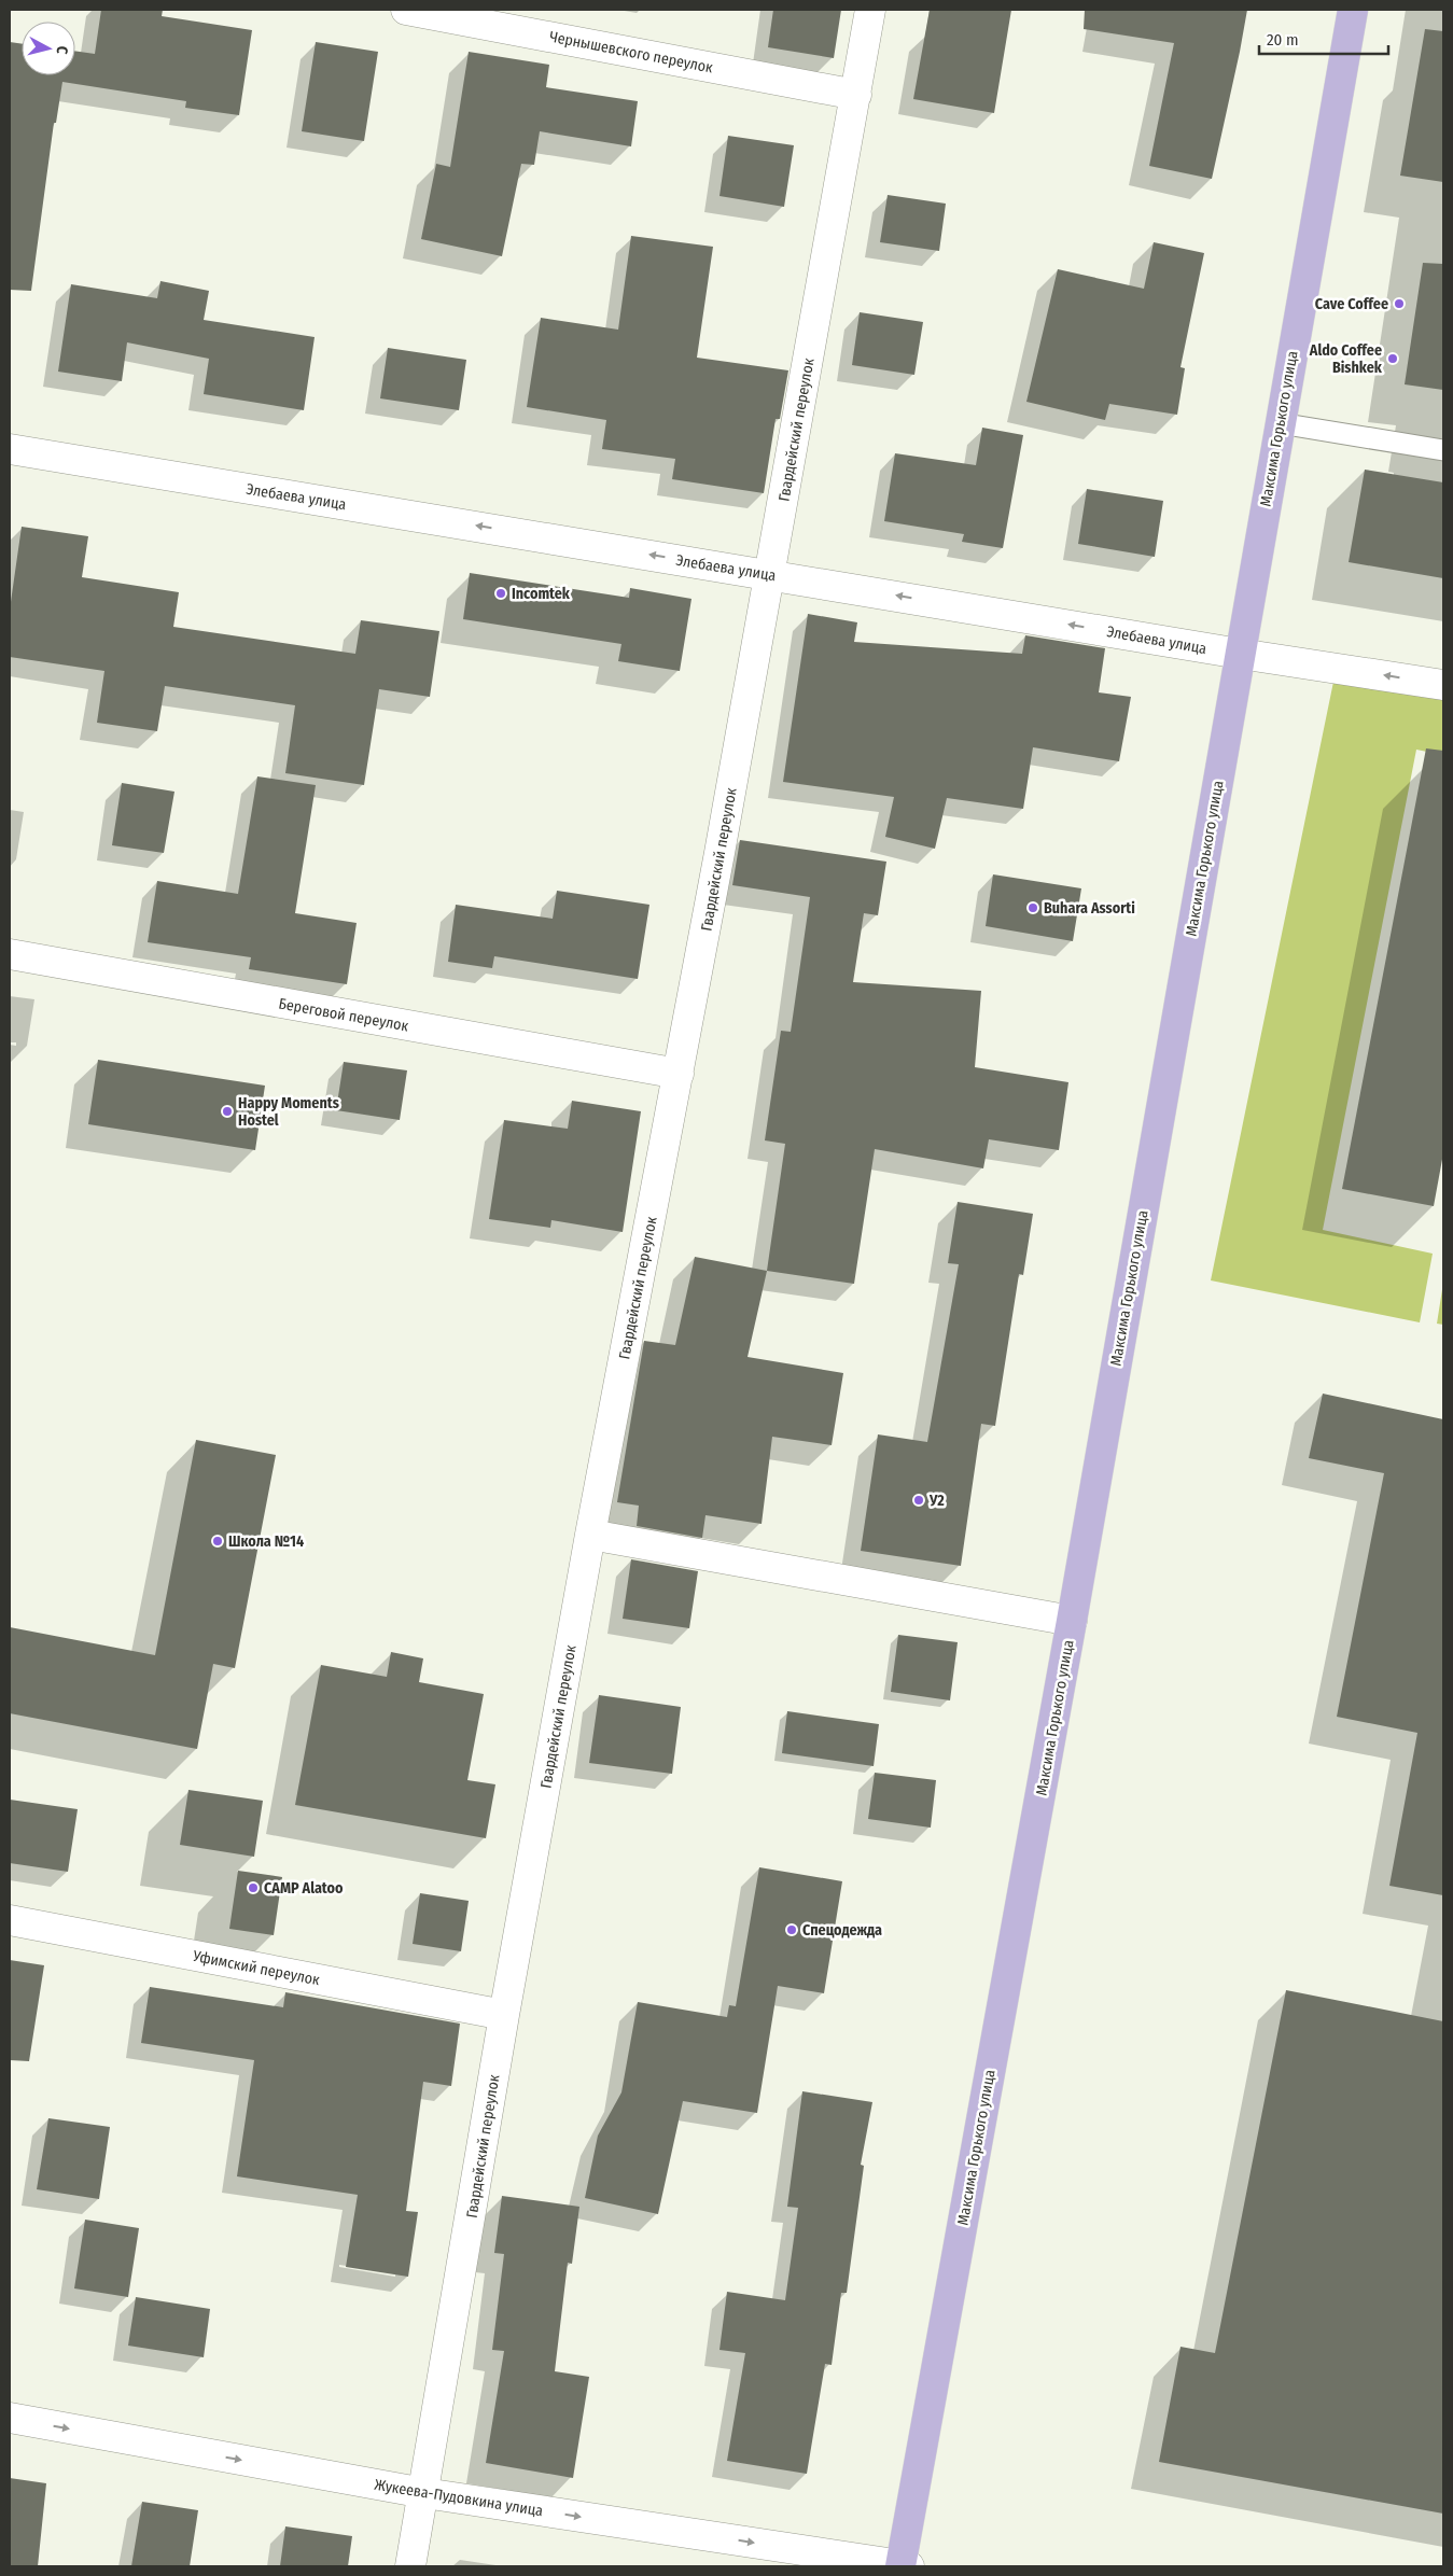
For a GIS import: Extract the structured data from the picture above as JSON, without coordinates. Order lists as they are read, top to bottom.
{
  "streets": {
    "main road": ["Максима Горького улица"],
    "street": [
      "Чернышевского переулок",
      "Гвардейский переулок",
      "Элебаева улица",
      "Береговой переулок",
      "Уфимский переулок",
      "Жукеева-Пудовкина улица"
    ]
  },
  "crossings": [
    ["Чернышевского переулок", "Гвардейский переулок"],
    ["Максима Горького улица", "Элебаева улица"],
    ["Максима Горького улица", "Жукеева-Пудовкина улица"],
    ["Гвардейский переулок", "Элебаева улица"],
    ["Гвардейский переулок", "Береговой переулок"],
    ["Гвардейский переулок", "Уфимский переулок"],
    ["Гвардейский переулок", "Жукеева-Пудовкина улица"]
  ],
  "one_way": ["Элебаева улица", "Жукеева-Пудовкина улица"],
  "places": [
    "Cave Coffee",
    "Aldo Coffee Bishkek",
    "Incomtek",
    "Buhara Assorti",
    "Happy Moments Hostel",
    "У2",
    "Школа №14",
    "CAMP Alatoo",
    "Спецодежда"
  ],
  "scale_bar": "20 m",
  "north": "right"
}
